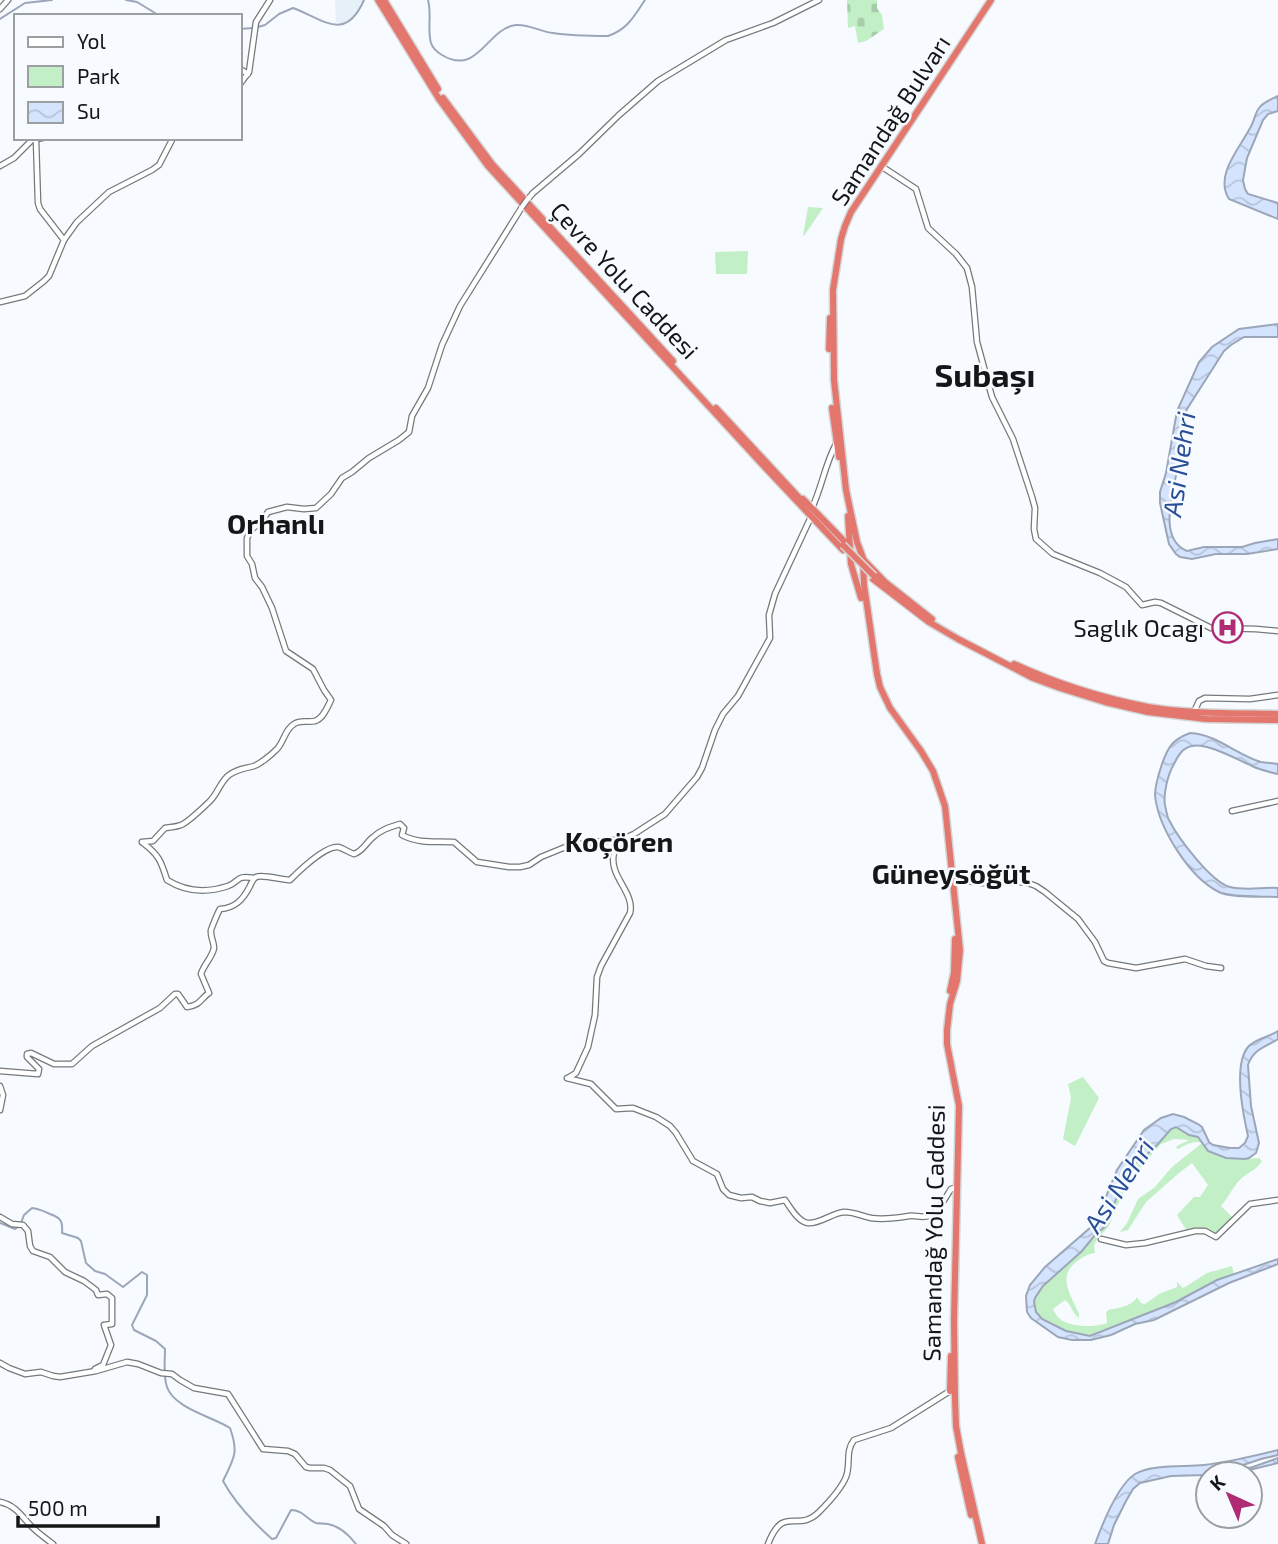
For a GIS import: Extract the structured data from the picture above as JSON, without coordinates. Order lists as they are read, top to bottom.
{
  "streets": {
    "highway": ["Samandağ Bulvarı", "Çevre Yolu Caddesi", "Samandağ Yolu Caddesi"]
  },
  "crossings": [
    ["Samandağ Bulvarı", "Çevre Yolu Caddesi"],
    ["Samandağ Bulvarı", "Samandağ Yolu Caddesi"]
  ],
  "districts": [
    "Subaşı",
    "Orhanlı",
    "Koçören",
    "Güneysöğüt"
  ],
  "water": ["Asi Nehri"],
  "places": {
    "hospital": ["Saglık Ocagı"]
  },
  "legend": ["Yol", "Park", "Su"],
  "scale_bar": "500 m",
  "north": "top left"
}
